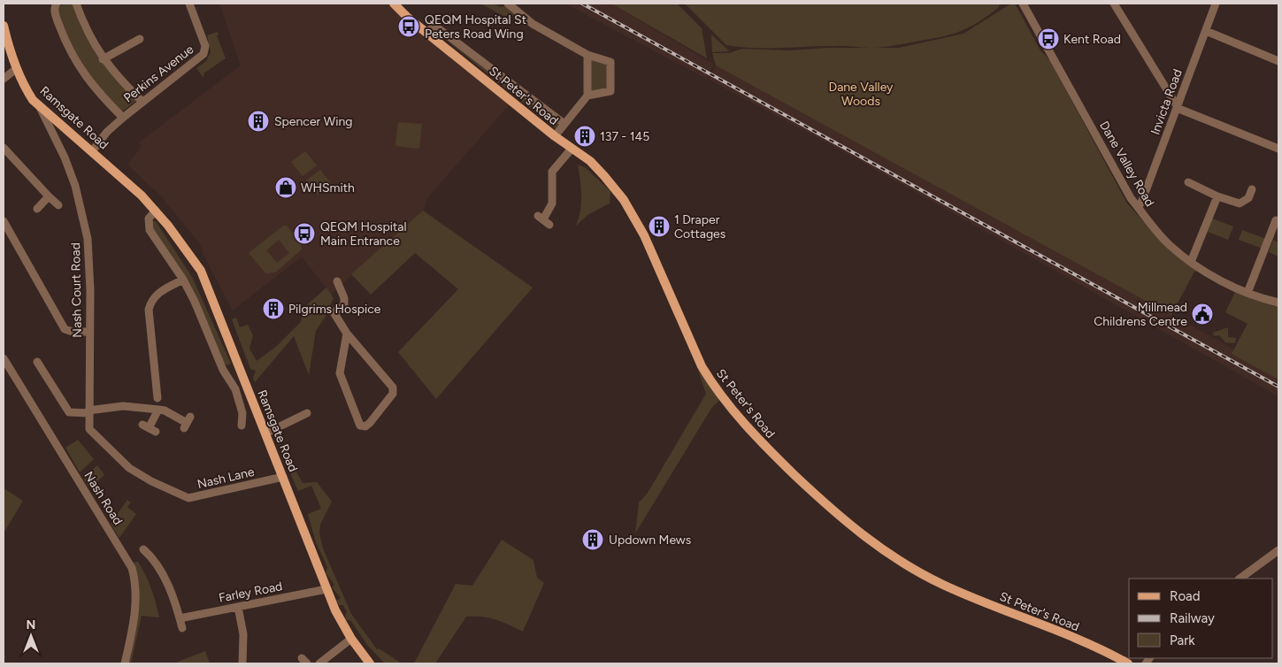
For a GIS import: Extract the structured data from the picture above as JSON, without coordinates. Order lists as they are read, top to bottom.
{
  "streets": {
    "main road": ["St Peter's Road", "Ramsgate Road"],
    "street": [
      "Perkins Avenue",
      "Invicta Road",
      "Dane Valley Road",
      "Nash Court Road",
      "Nash Lane",
      "Nash Road",
      "Farley Road"
    ]
  },
  "crossings": [
    ["Perkins Avenue", "Ramsgate Road"],
    ["Invicta Road", "Dane Valley Road"],
    ["Ramsgate Road", "Nash Court Road"],
    ["Ramsgate Road", "Nash Lane"],
    ["Ramsgate Road", "Farley Road"],
    ["Nash Court Road", "Nash Lane"]
  ],
  "parks": ["Dane Valley Woods"],
  "places": {
    "bus stop": ["QEQM Hospital St Peters Road Wing", "Kent Road", "QEQM Hospital Main Entrance"],
    "building": [
      "Spencer Wing",
      "137 - 145",
      "1 Draper Cottages",
      "Pilgrims Hospice",
      "Updown Mews"
    ],
    "shop": ["WHSmith"],
    "public building": ["Millmead Childrens Centre"]
  },
  "legend": ["Road", "Railway", "Park"],
  "north": "top"
}
